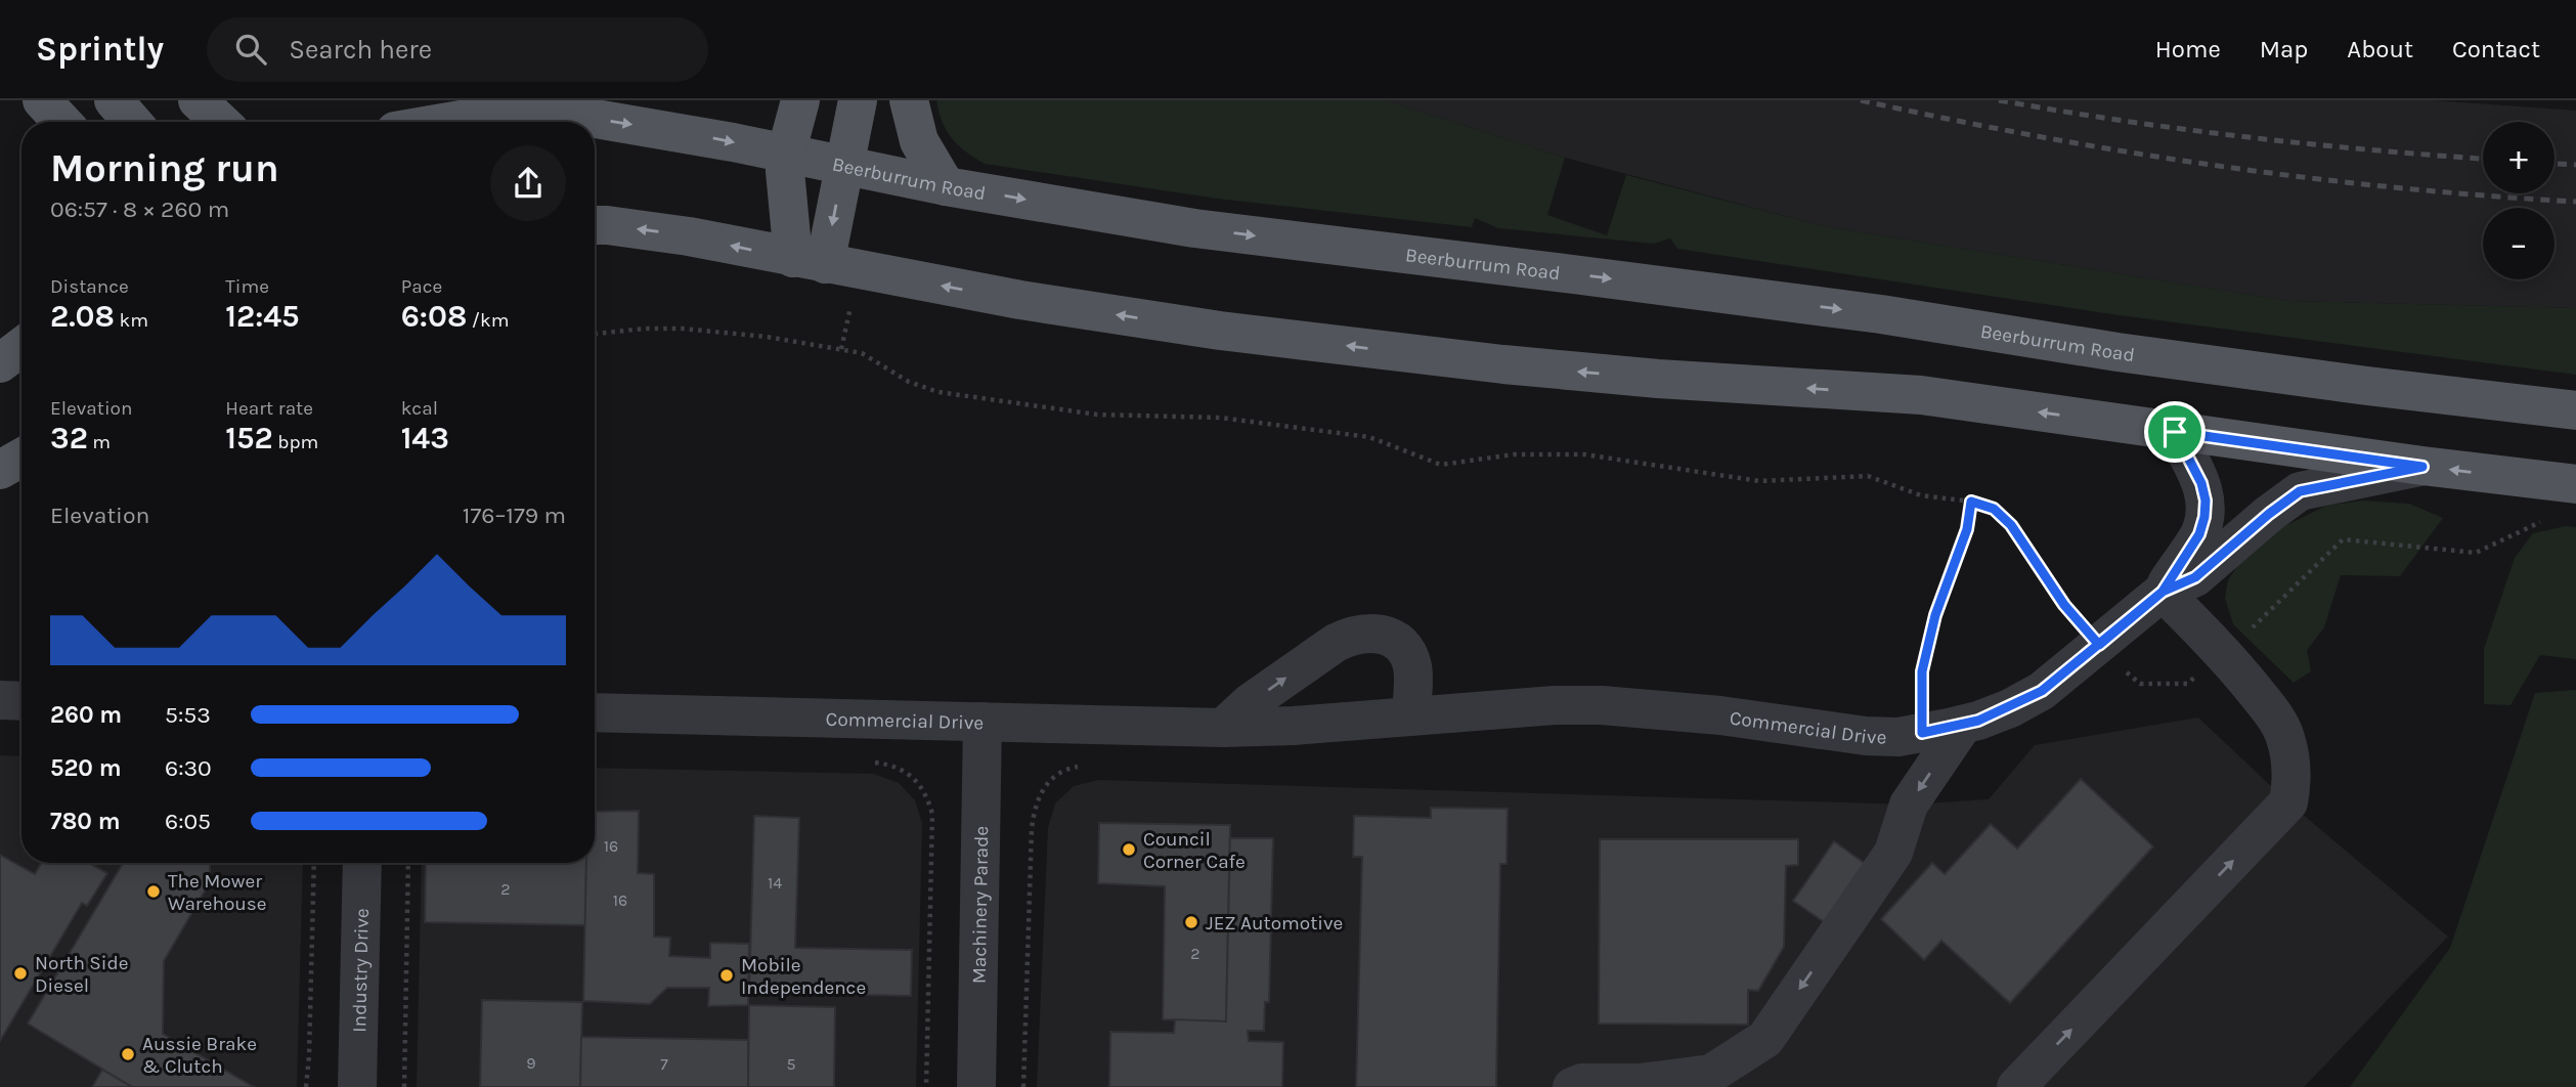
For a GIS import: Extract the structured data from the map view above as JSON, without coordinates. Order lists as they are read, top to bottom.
{
  "streets": {
    "main road": ["Beerburrum Road"],
    "street": ["Commercial Drive", "Machinery Parade", "Industry Drive"]
  },
  "crossings": [
    ["Commercial Drive", "Machinery Parade"]
  ],
  "places": [
    "Council Corner Cafe",
    "The Mower Warehouse",
    "JEZ Automotive",
    "North Side Diesel",
    "Mobile Independence",
    "Aussie Brake & Clutch"
  ],
  "house_numbers": [
    "16",
    "14",
    "2",
    "16",
    "2",
    "9",
    "7",
    "5"
  ],
  "page": {
    "header": "Sprintly",
    "search": "Search here",
    "nav": [
      "Home",
      "Map",
      "About",
      "Contact"
    ],
    "map_buttons": ["+", "−"],
    "heading": ["Morning run", "06:57 · 8 × 260 m"],
    "stats": [
      ["Distance", "2.08 km"],
      ["Time", "12:45"],
      ["Pace", "6:08 /km"],
      ["Elevation", "32 m"],
      ["Heart rate", "152 bpm"],
      ["kcal", "143"]
    ],
    "chart": ["Elevation", "176–179 m"],
    "list": [
      {
        "name": "260 m",
        "note": "5:53"
      },
      {
        "name": "520 m",
        "note": "6:30"
      },
      {
        "name": "780 m",
        "note": "6:05"
      }
    ]
  }
}
